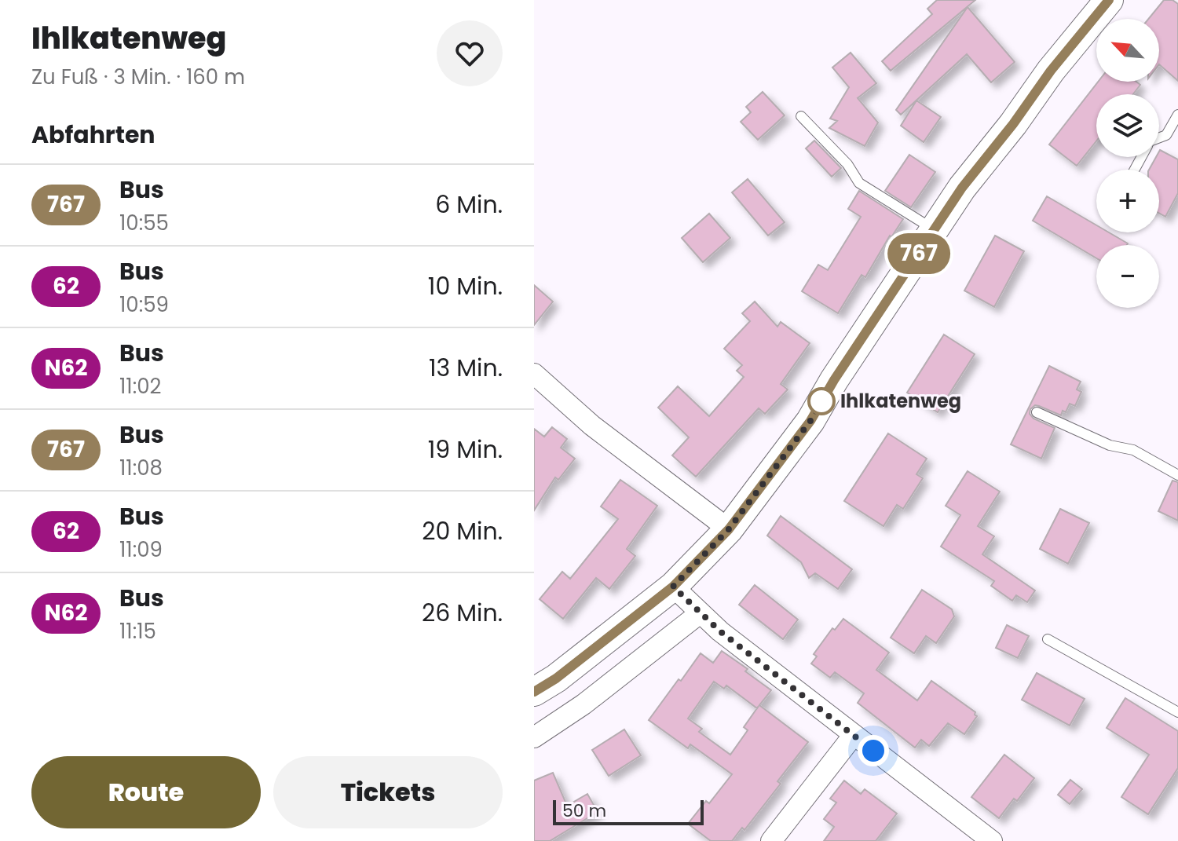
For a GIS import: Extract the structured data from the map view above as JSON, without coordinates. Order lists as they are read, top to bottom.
{
  "places": ["Ihlkatenweg"],
  "lines": ["bus line 767"],
  "scale_bar": "50 m",
  "north": "top left",
  "page": {
    "heading": [
      ["Ihlkatenweg", "Zu Fuß · 3 Min. · 160 m"],
      "Abfahrten"
    ],
    "on_map": "767",
    "map_buttons": ["+", "−"],
    "list": [
      {
        "mark": "767",
        "name": "Bus",
        "note": "10:55",
        "value": "6 Min."
      },
      {
        "mark": "62",
        "name": "Bus",
        "note": "10:59",
        "value": "10 Min."
      },
      {
        "mark": "N62",
        "name": "Bus",
        "note": "11:02",
        "value": "13 Min."
      },
      {
        "mark": "767",
        "name": "Bus",
        "note": "11:08",
        "value": "19 Min."
      },
      {
        "mark": "62",
        "name": "Bus",
        "note": "11:09",
        "value": "20 Min."
      },
      {
        "mark": "N62",
        "name": "Bus",
        "note": "11:15",
        "value": "26 Min."
      }
    ],
    "buttons": ["Route", "Tickets"],
    "scale": "50 m"
  }
}
